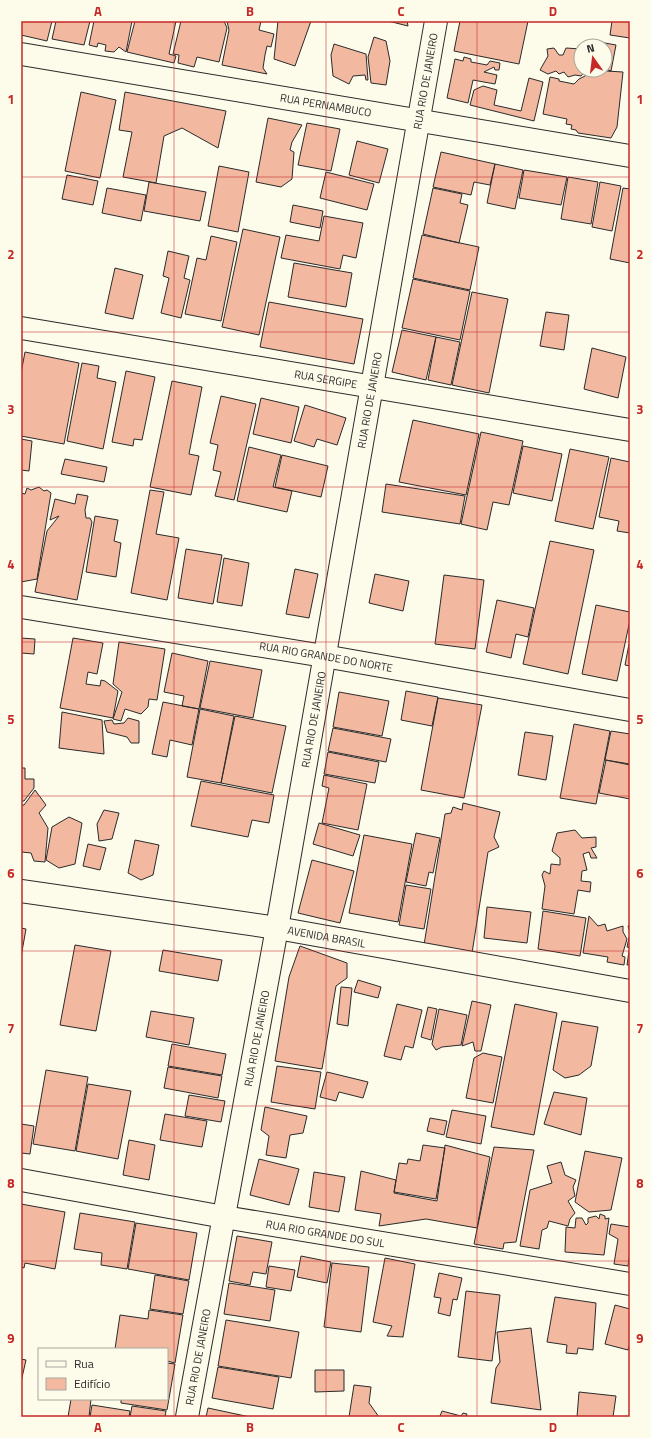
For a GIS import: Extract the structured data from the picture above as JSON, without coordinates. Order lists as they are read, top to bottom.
{
  "streets": {
    "street": [
      "RUA RIO DE JANEIRO",
      "RUA PERNAMBUCO",
      "RUA SERGIPE",
      "RUA RIO GRANDE DO NORTE",
      "AVENIDA BRASIL",
      "RUA RIO GRANDE DO SUL"
    ]
  },
  "crossings": [
    ["RUA RIO DE JANEIRO", "RUA PERNAMBUCO"],
    ["RUA RIO DE JANEIRO", "RUA SERGIPE"],
    ["RUA RIO DE JANEIRO", "RUA RIO GRANDE DO NORTE"],
    ["RUA RIO DE JANEIRO", "AVENIDA BRASIL"],
    ["RUA RIO DE JANEIRO", "RUA RIO GRANDE DO SUL"]
  ],
  "legend": ["Rua", "Edifício"],
  "north": "top",
  "grid": {
    "columns": [
      "A",
      "B",
      "C",
      "D"
    ],
    "rows": [
      "1",
      "2",
      "3",
      "4",
      "5",
      "6",
      "7",
      "8",
      "9"
    ]
  }
}
